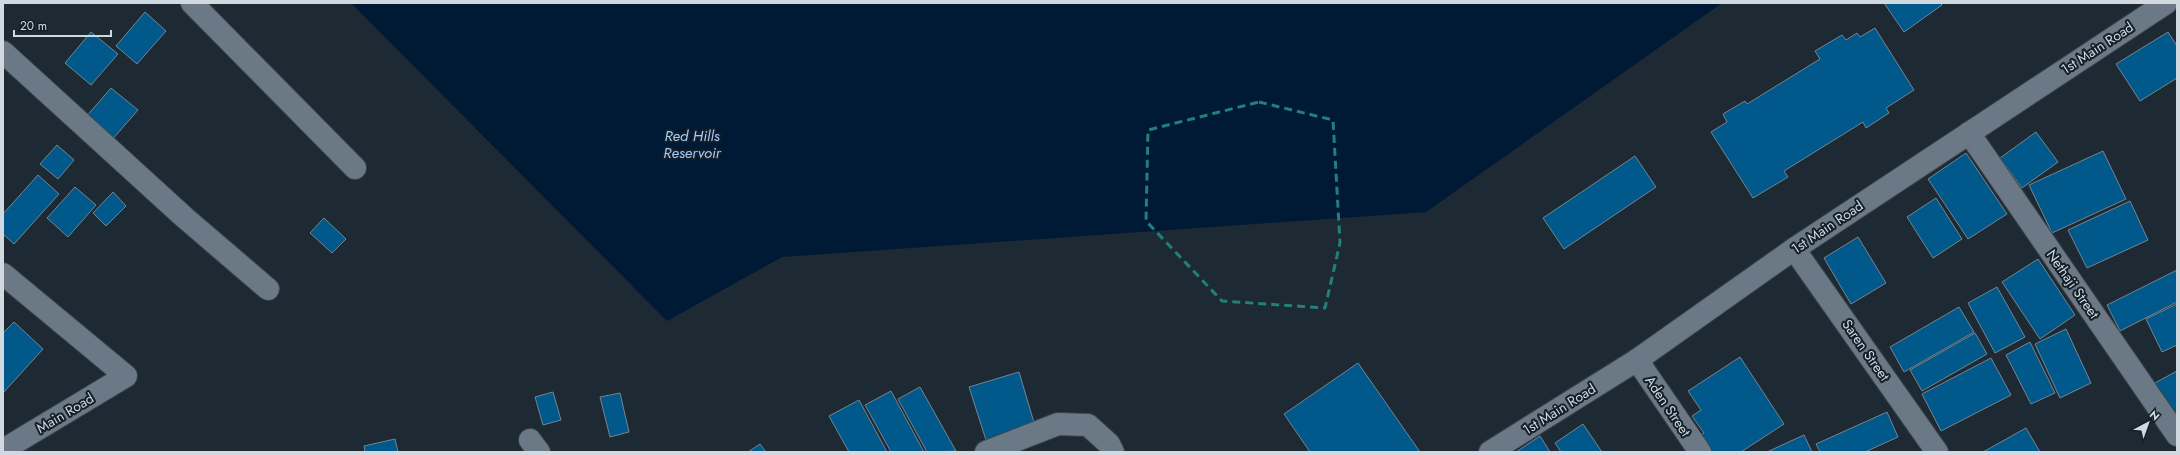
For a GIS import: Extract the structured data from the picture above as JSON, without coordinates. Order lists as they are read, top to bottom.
{
  "streets": {
    "street": [
      "1st Main Road",
      "Nethaji Street",
      "Saren Street",
      "Aden Street",
      "Main Road"
    ]
  },
  "crossings": [
    ["1st Main Road", "Nethaji Street"],
    ["1st Main Road", "Saren Street"],
    ["1st Main Road", "Aden Street"]
  ],
  "water": ["Red Hills Reservoir"],
  "scale_bar": "20 m",
  "north": "top right"
}
